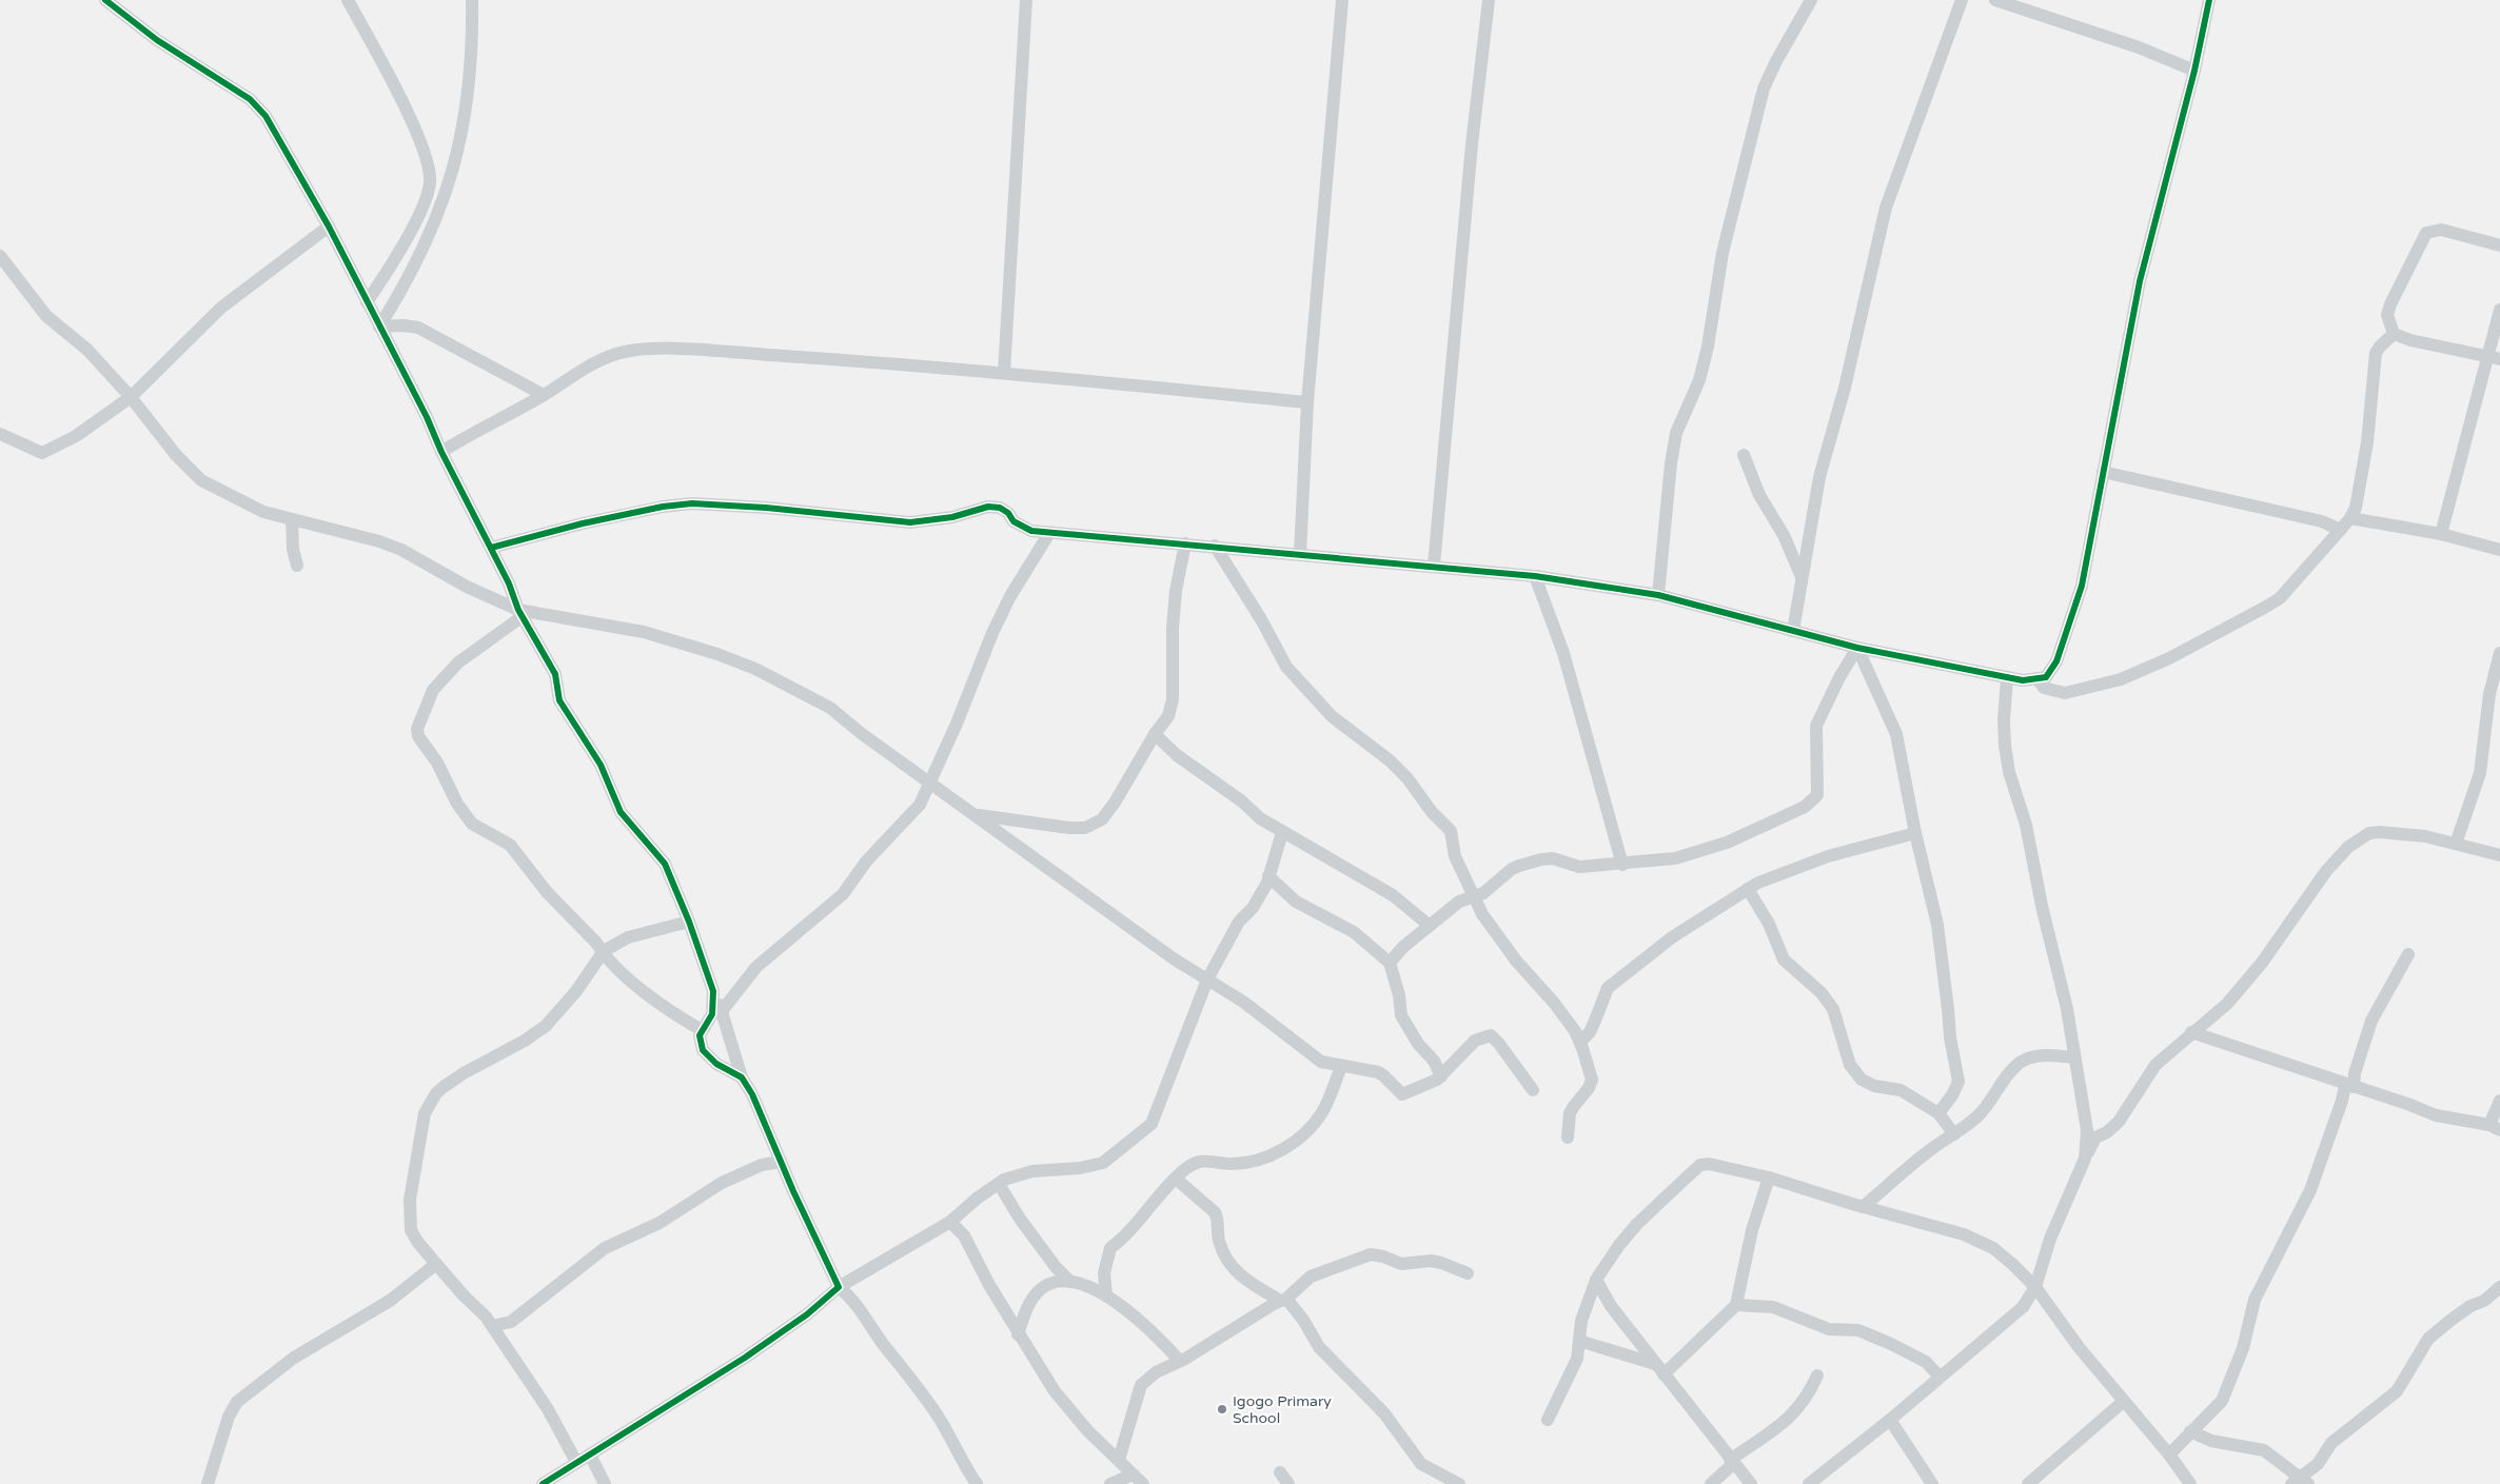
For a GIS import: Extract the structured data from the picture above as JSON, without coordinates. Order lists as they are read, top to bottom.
{
  "places": ["Igogo Primary School"]
}
